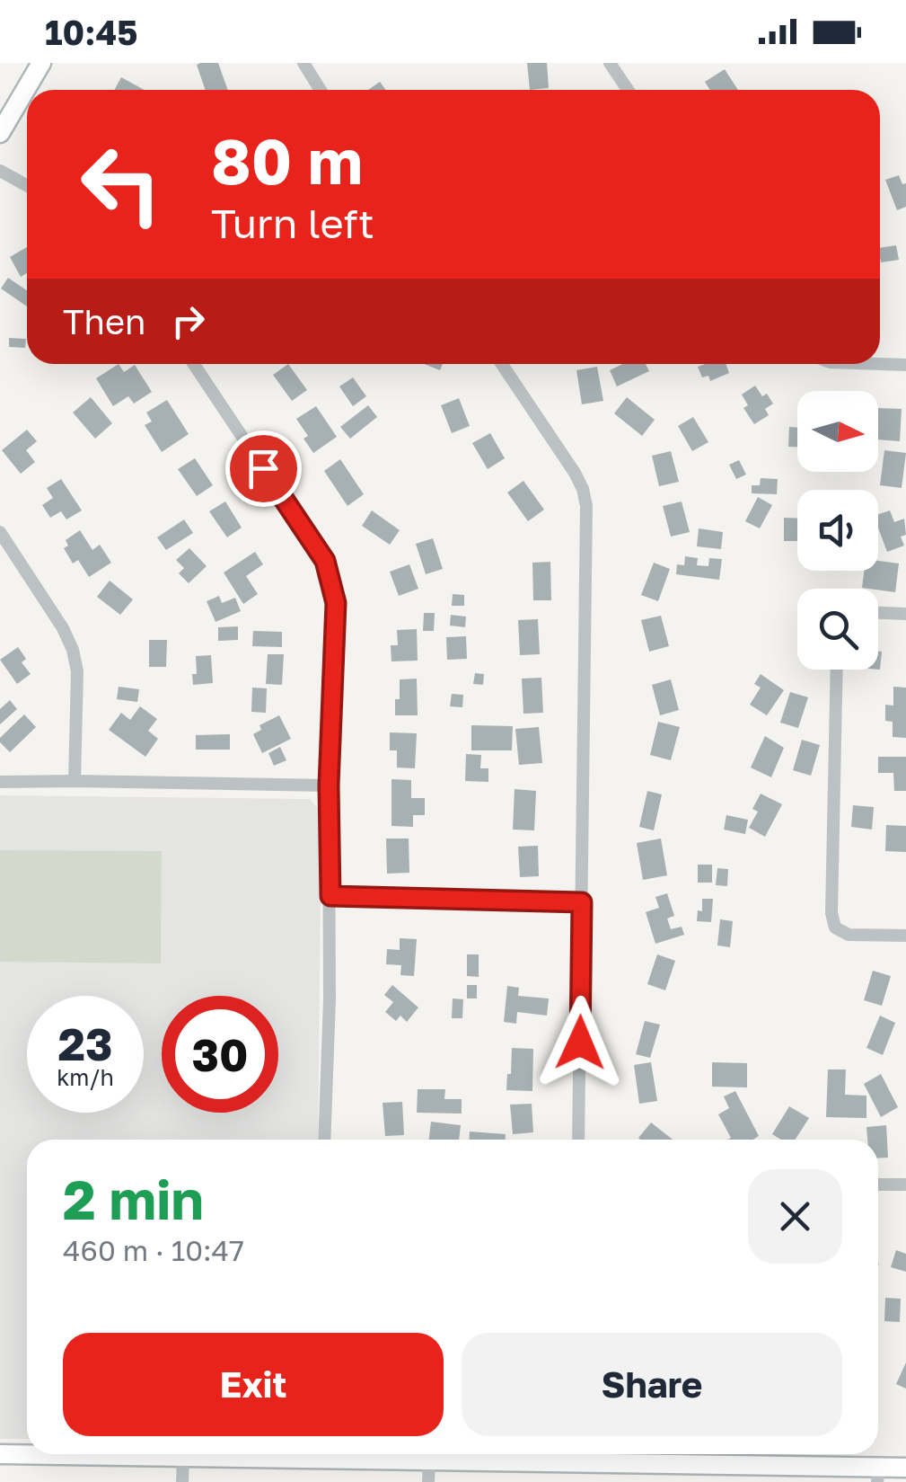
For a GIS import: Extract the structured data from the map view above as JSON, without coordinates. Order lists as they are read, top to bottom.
{
  "north": "right",
  "page": {
    "status": "10:45",
    "turn": ["80 m", "Turn left"],
    "then": "Then",
    "speed": "23 km/h",
    "limit": "30",
    "heading": ["2 min", "460 m · 10:47"],
    "buttons": ["Exit", "Share"]
  }
}
